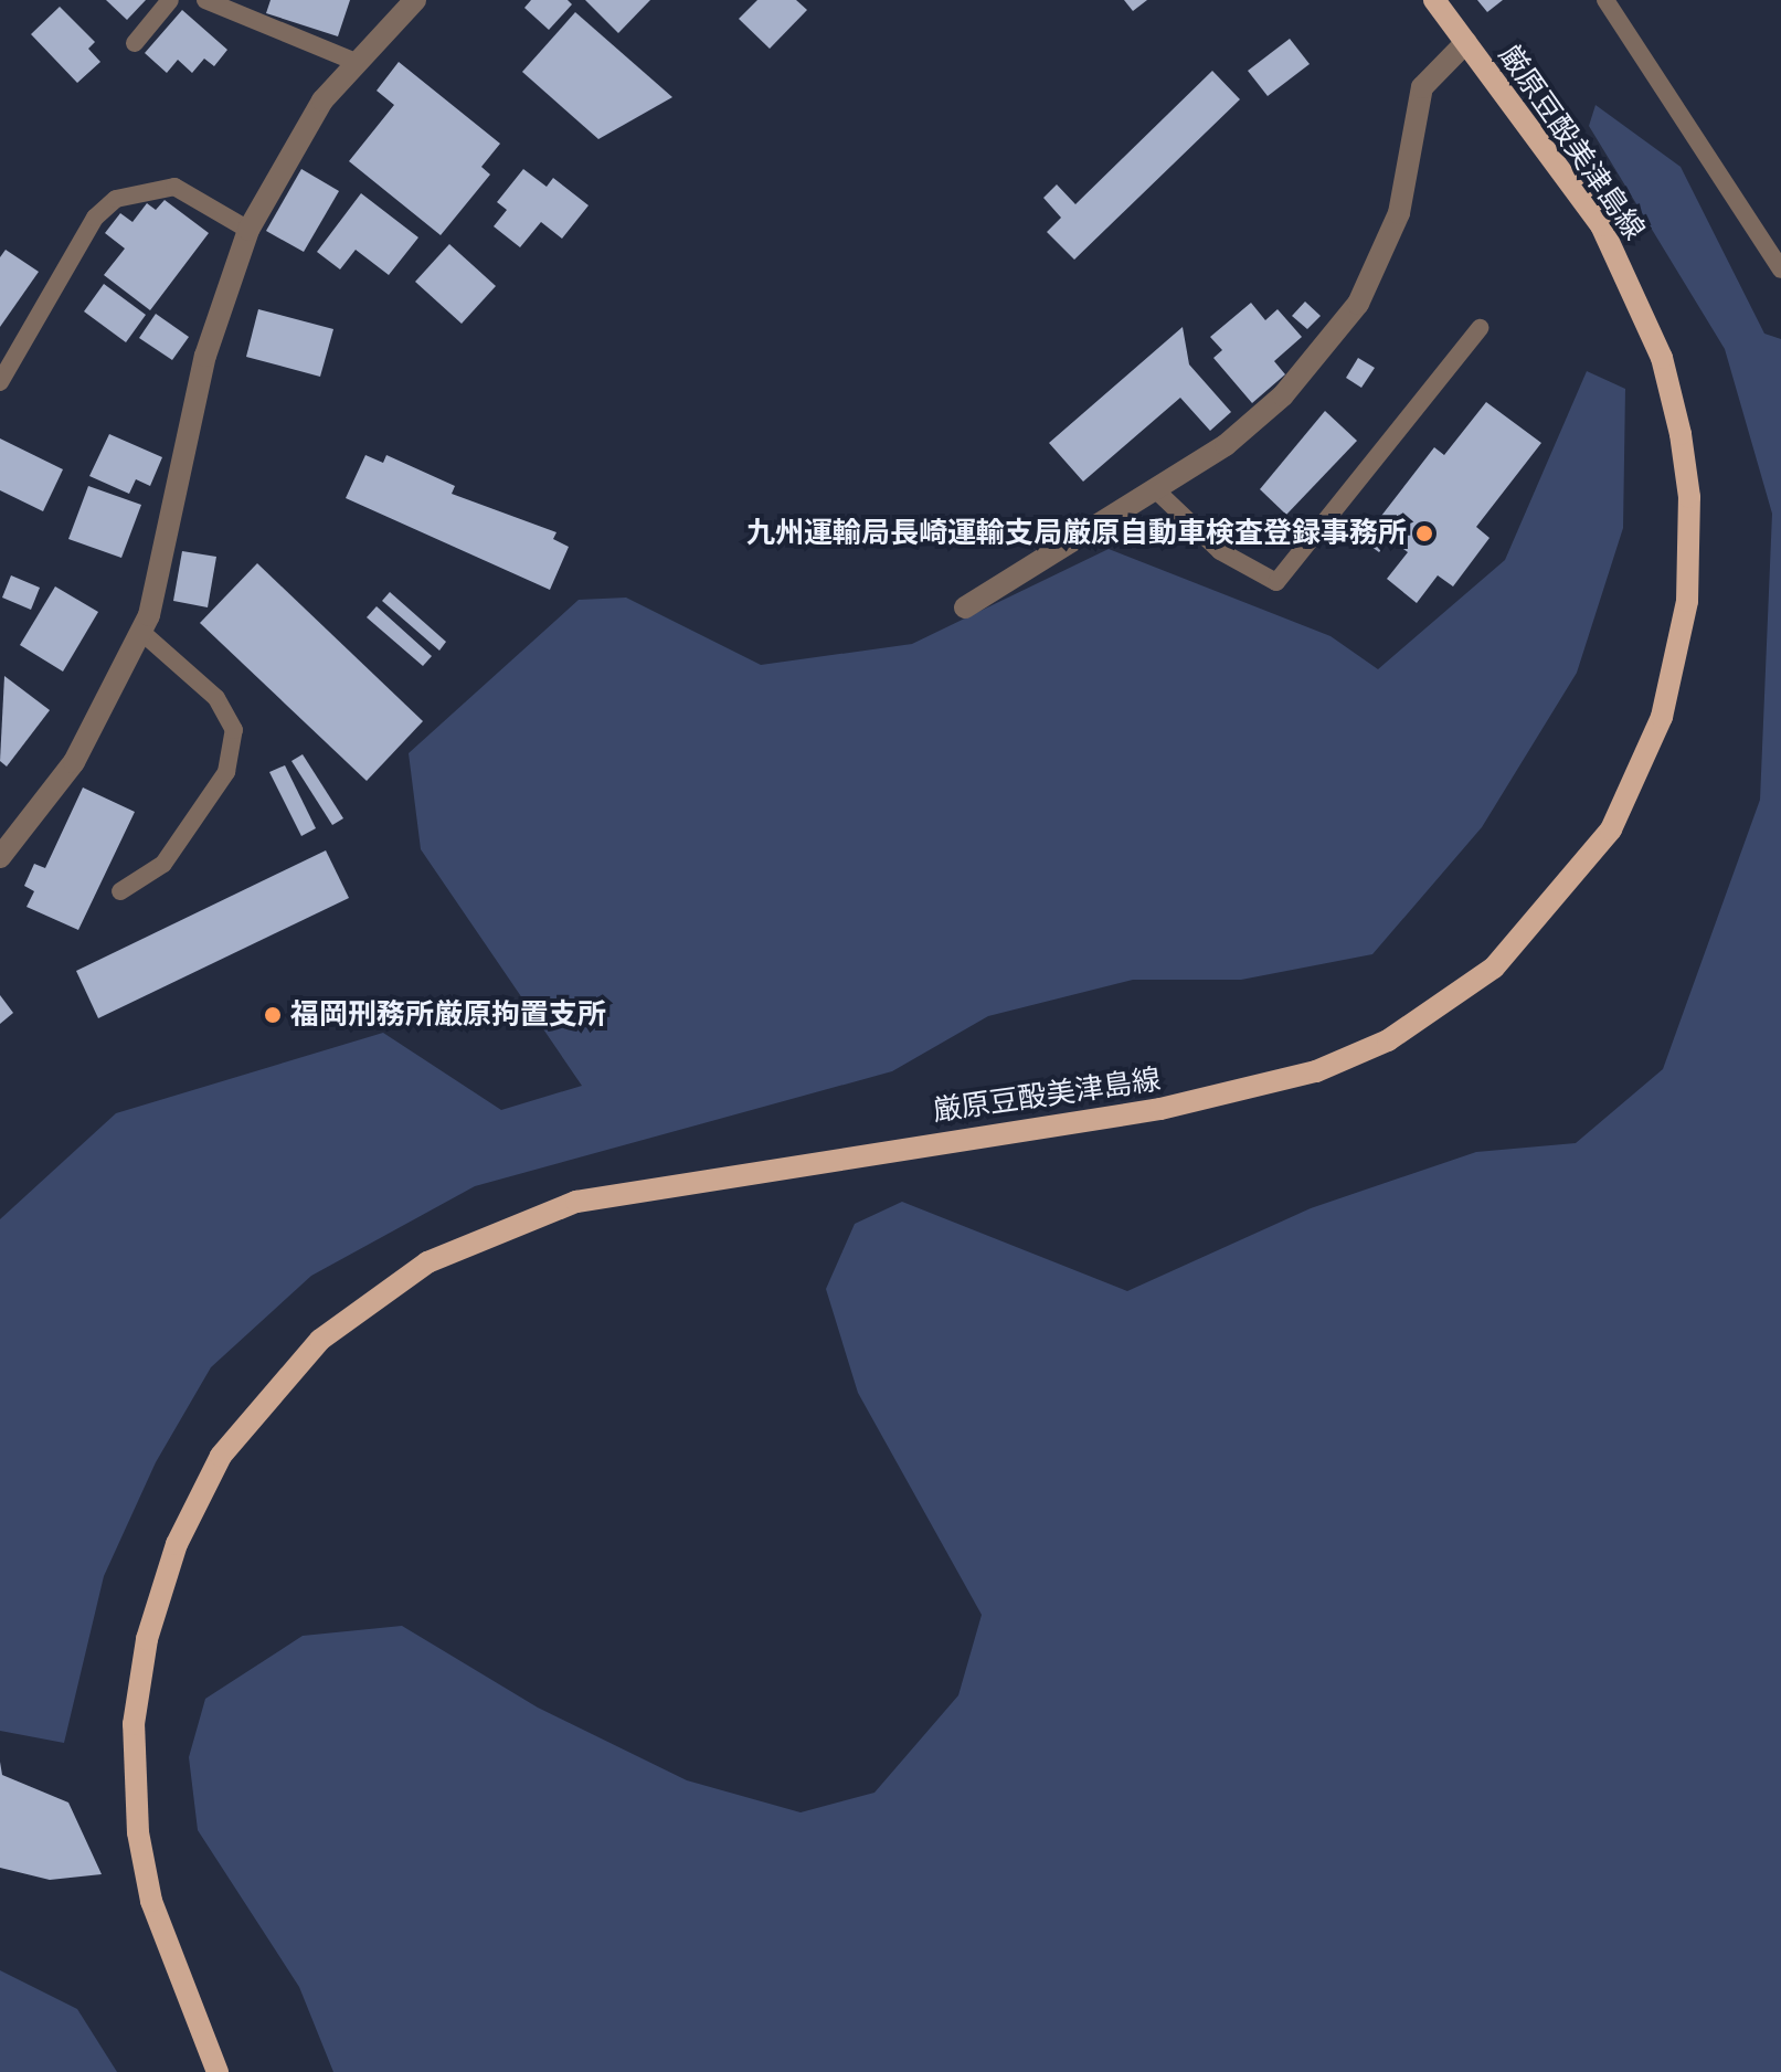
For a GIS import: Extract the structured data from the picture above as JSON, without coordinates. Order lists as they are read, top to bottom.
{
  "streets": {
    "main road": ["厳原豆酘美津島線"]
  },
  "places": ["九州運輸局長崎運輸支局厳原自動車検査登録事務所", "福岡刑務所厳原拘置支所"]
}
